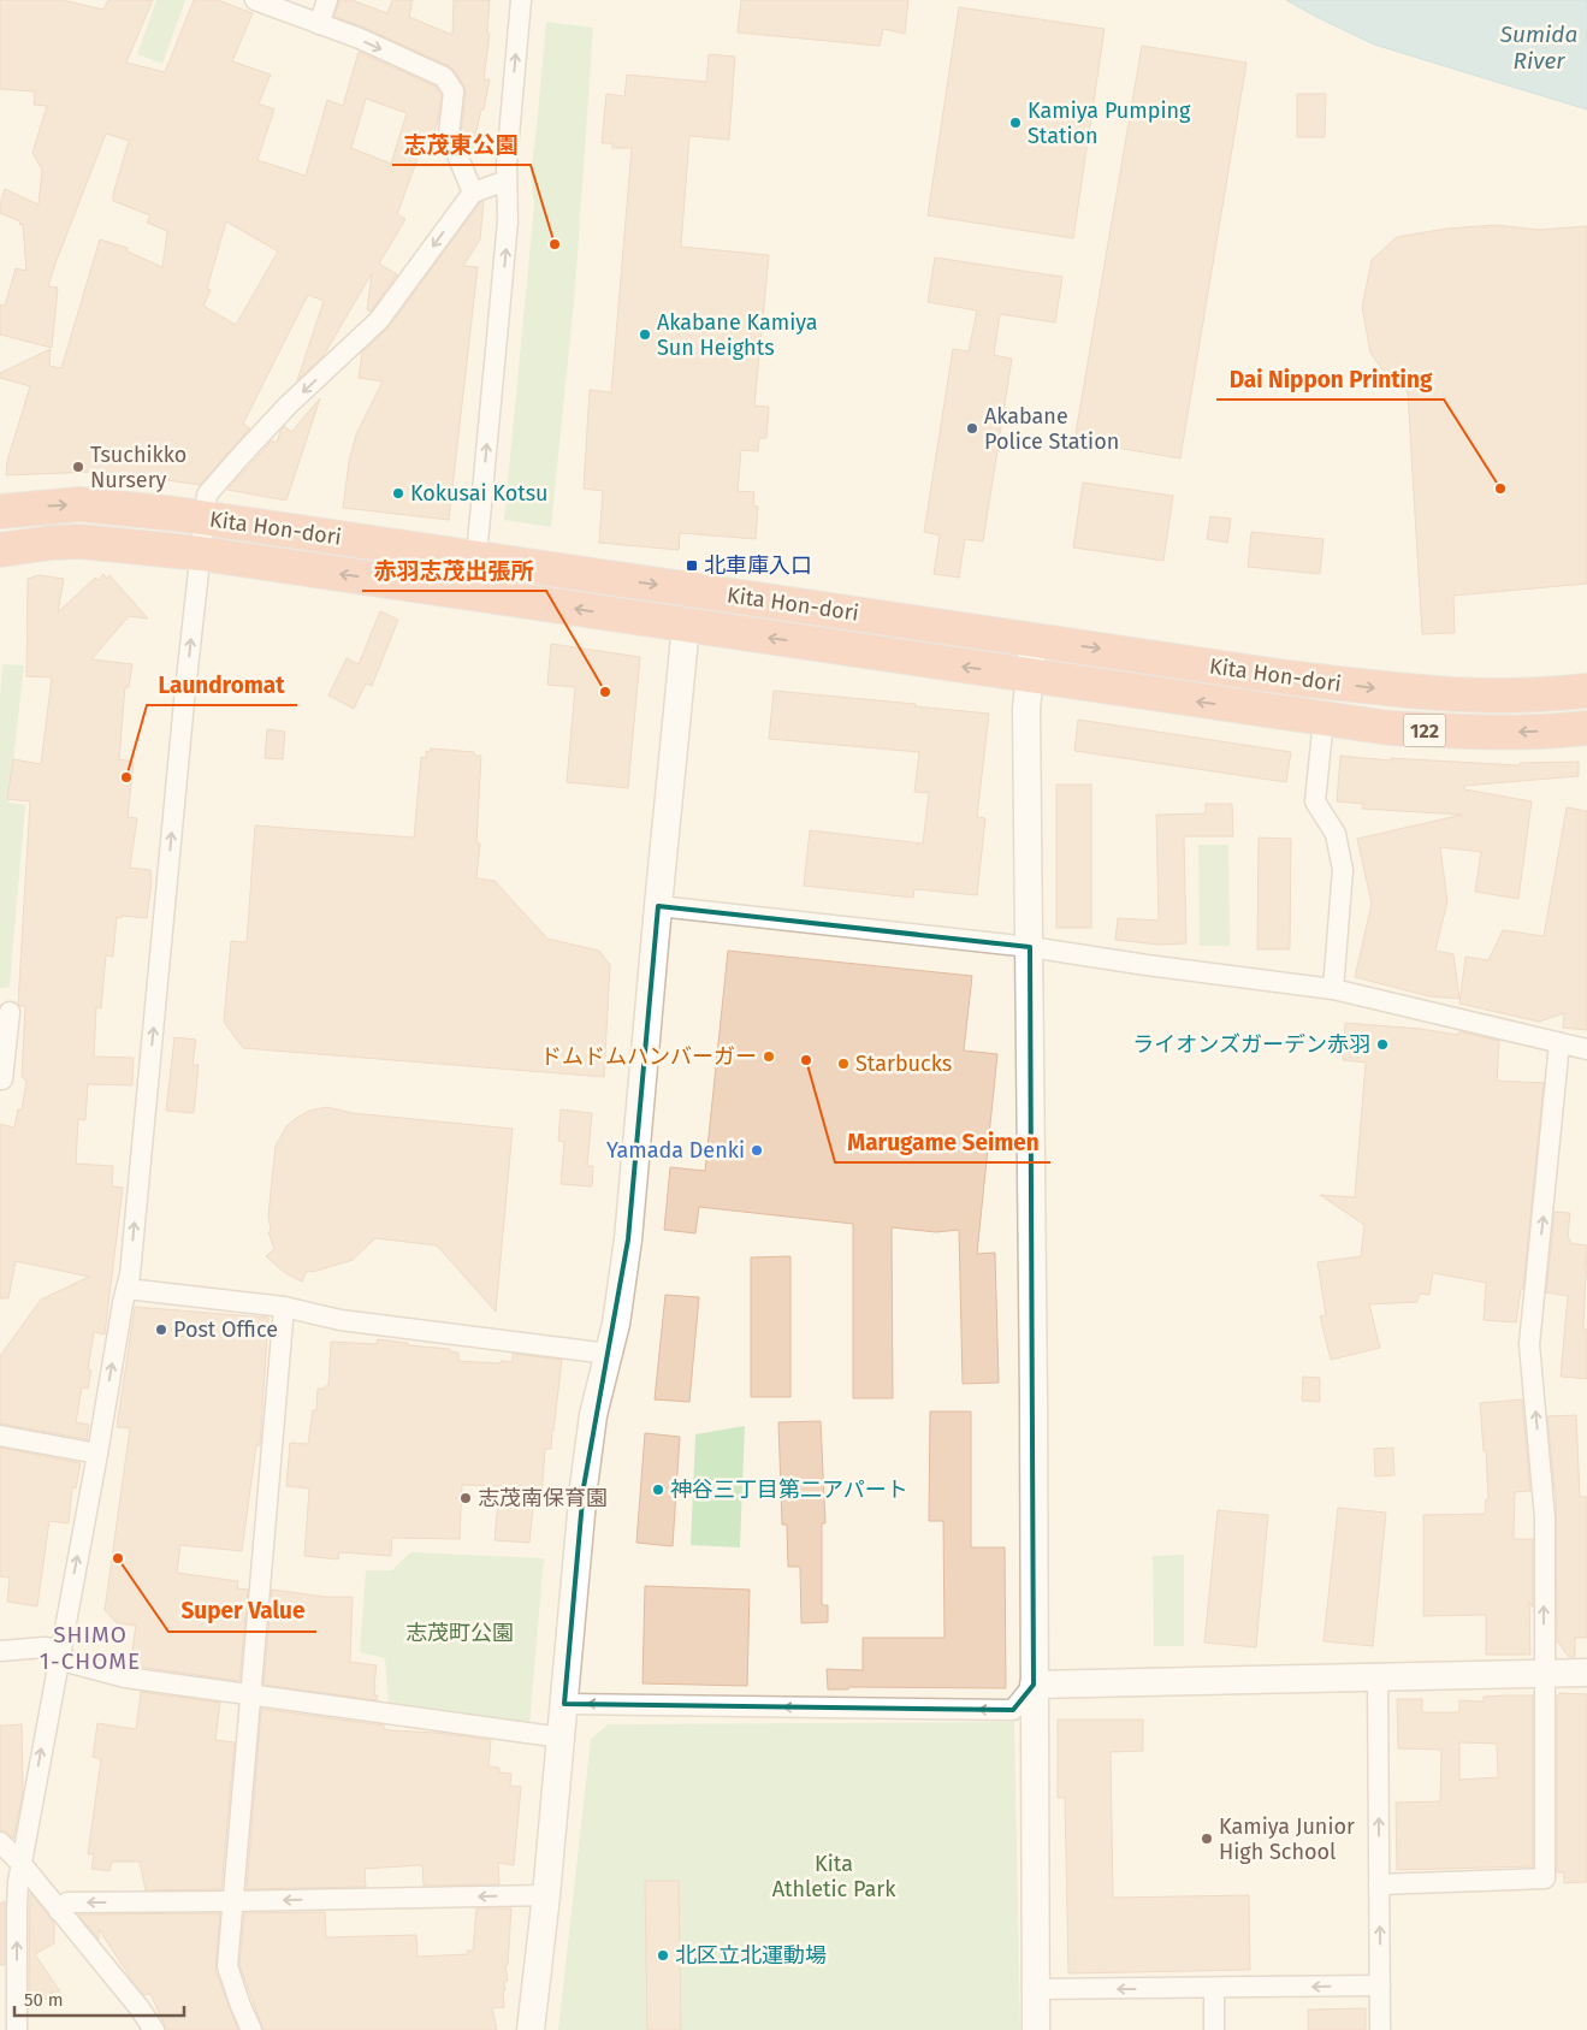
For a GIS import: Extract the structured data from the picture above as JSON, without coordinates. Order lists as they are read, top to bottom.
{
  "streets": {
    "highway": ["Kita Hon-dori", "122"]
  },
  "crossings": [
    ["Kita Hon-dori", "122"]
  ],
  "districts": ["SHIMO 1-CHOME"],
  "water": ["Sumida River"],
  "parks": ["志茂町公園", "Kita Athletic Park"],
  "places": {
    "other": [
      "Kamiya Pumping Station",
      "志茂東公園",
      "Akabane Kamiya Sun Heights",
      "Akabane Police Station",
      "Tsuchikko Nursery",
      "Dai Nippon Printing",
      "Kokusai Kotsu",
      "赤羽志茂出張所",
      "Laundromat",
      "ライオンズガーデン赤羽",
      "ドムドムハンバーガー",
      "Marugame Seimen",
      "Starbucks",
      "Yamada Denki",
      "Post Office",
      "神谷三丁目第二アパート",
      "志茂南保育園",
      "Super Value",
      "Kamiya Junior High School",
      "北区立北運動場"
    ],
    "transit": ["北車庫入口"]
  },
  "scale_bar": "50 m"
}
